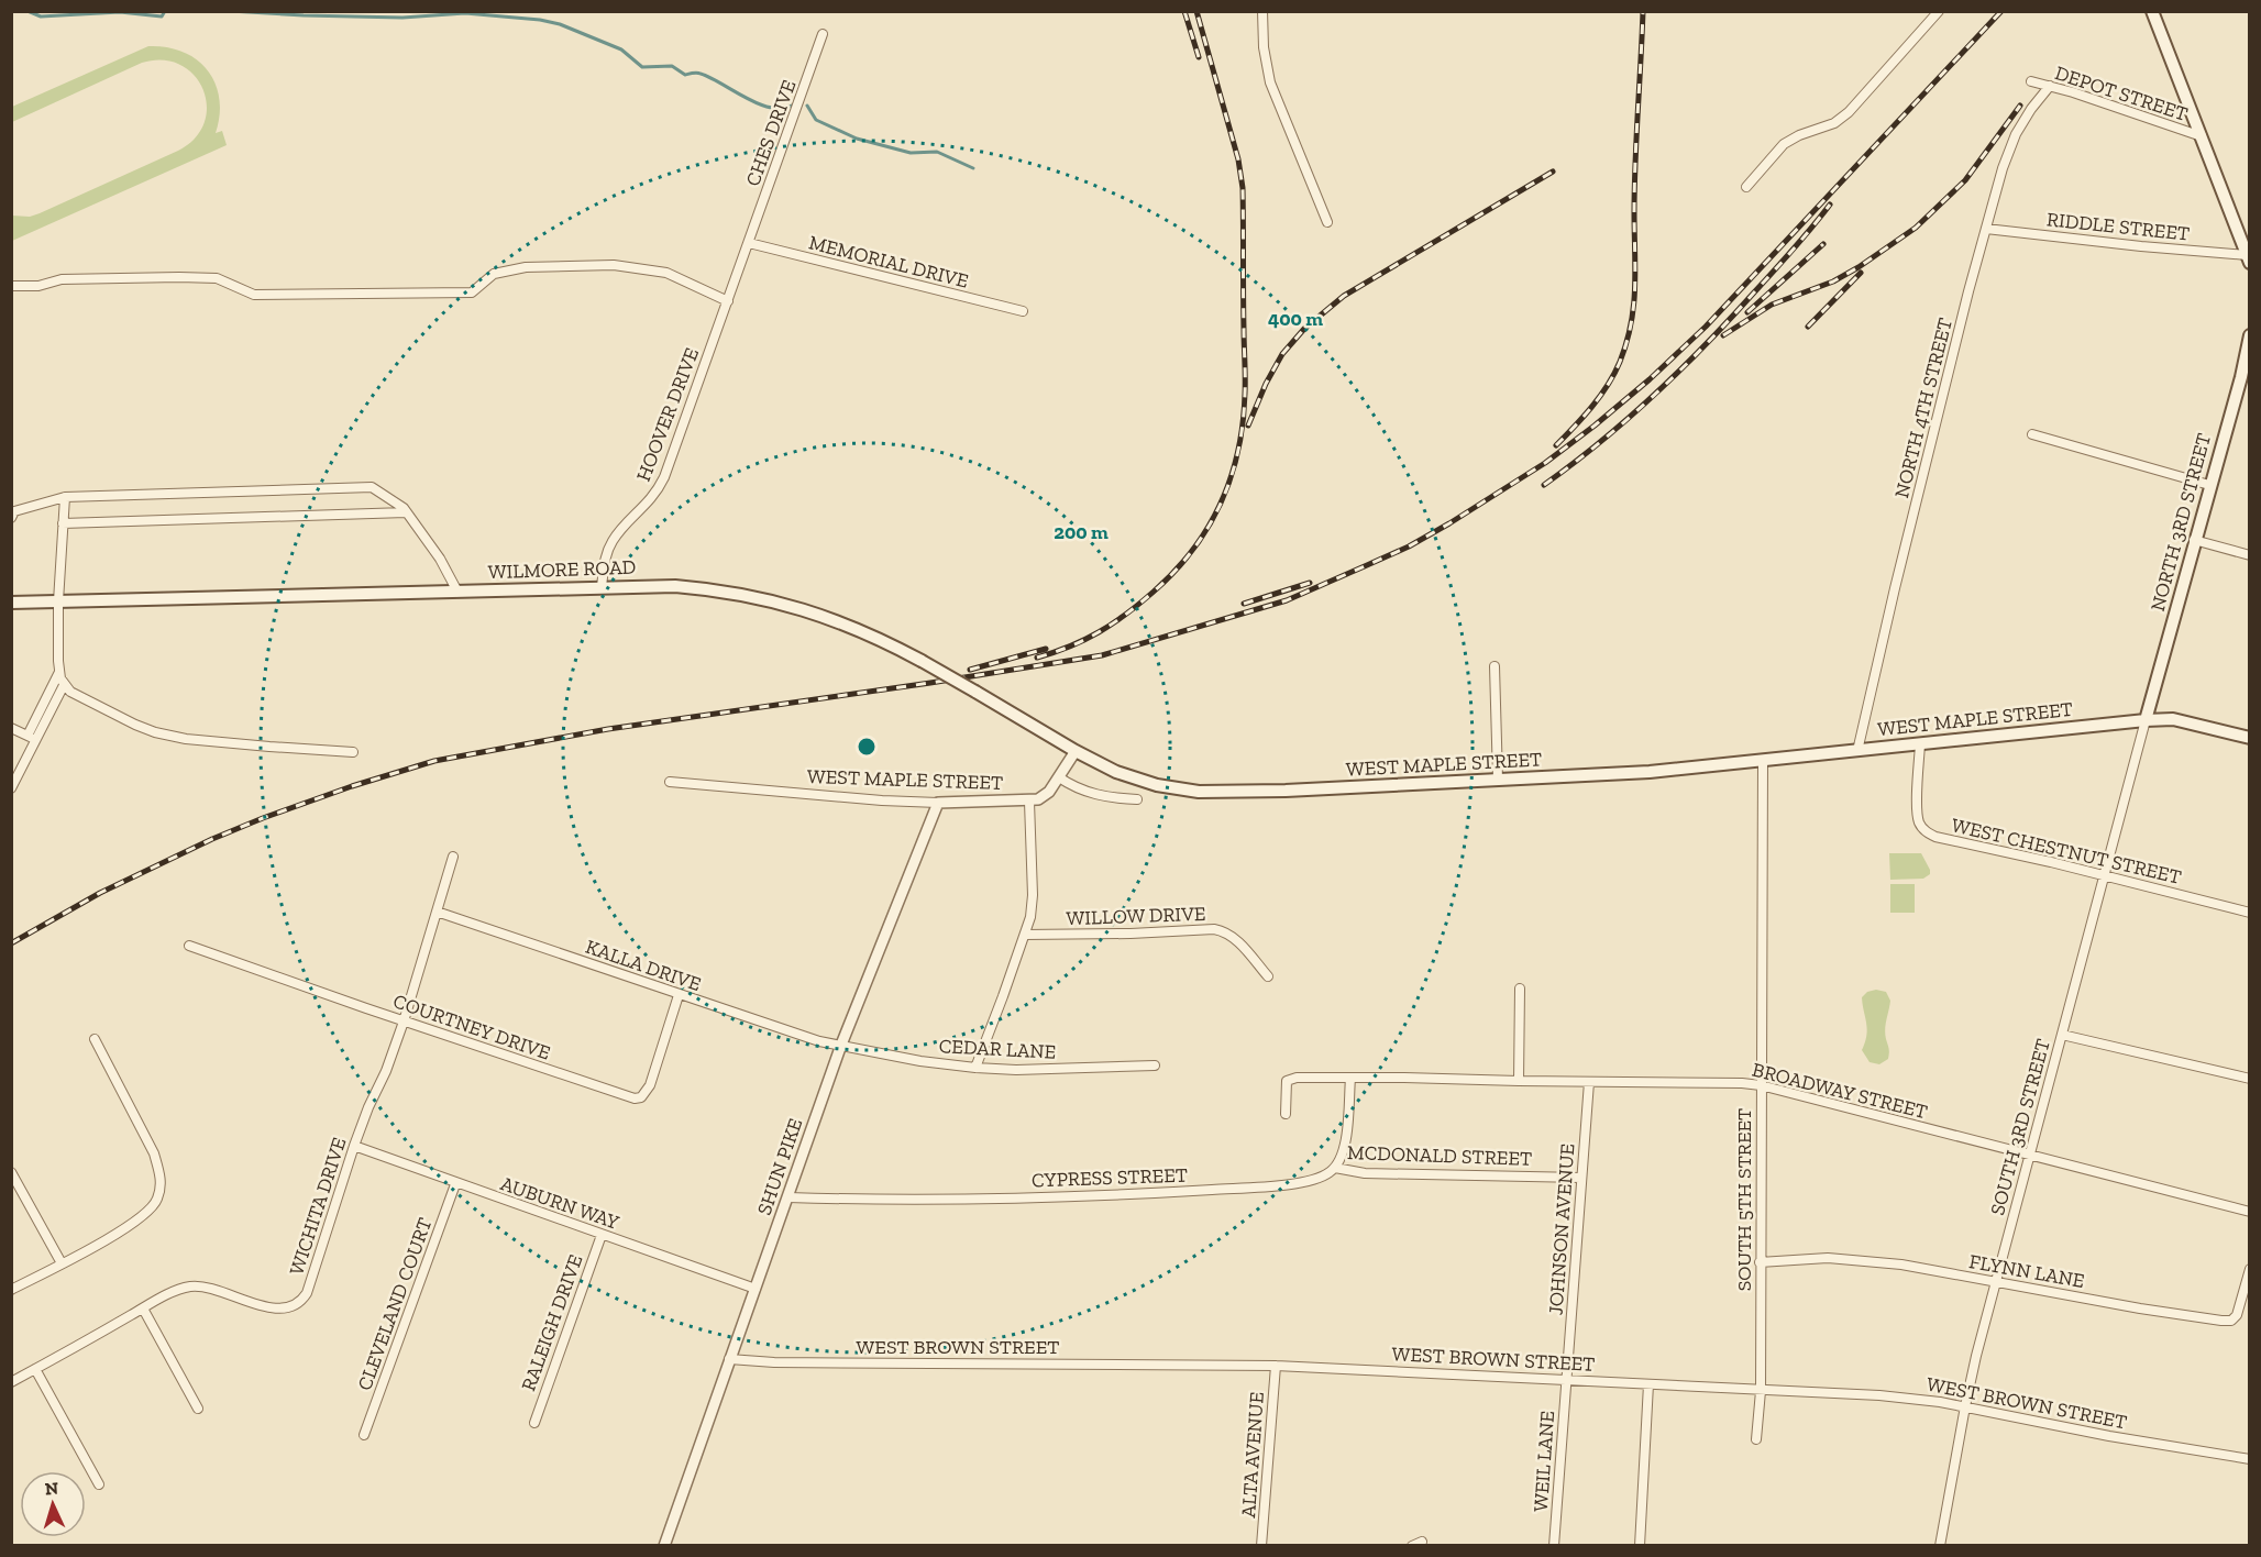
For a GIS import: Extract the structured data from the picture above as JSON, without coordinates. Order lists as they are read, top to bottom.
{
  "streets": {
    "main road": ["NORTH 3RD STREET", "WILMORE ROAD", "WEST MAPLE STREET"],
    "street": [
      "DEPOT STREET",
      "CHES DRIVE",
      "RIDDLE STREET",
      "MEMORIAL DRIVE",
      "NORTH 4TH STREET",
      "HOOVER DRIVE",
      "WEST CHESTNUT STREET",
      "WILLOW DRIVE",
      "KALLA DRIVE",
      "COURTNEY DRIVE",
      "CEDAR LANE",
      "BROADWAY STREET",
      "SOUTH 3RD STREET",
      "MCDONALD STREET",
      "SHUN PIKE",
      "CYPRESS STREET",
      "SOUTH 5TH STREET",
      "AUBURN WAY",
      "WICHITA DRIVE",
      "JOHNSON AVENUE",
      "FLYNN LANE",
      "CLEVELAND COURT",
      "RALEIGH DRIVE",
      "WEST BROWN STREET",
      "ALTA AVENUE",
      "WEIL LANE"
    ]
  },
  "crossings": [
    ["DEPOT STREET", "NORTH 4TH STREET"],
    ["CHES DRIVE", "MEMORIAL DRIVE"],
    ["CHES DRIVE", "HOOVER DRIVE"],
    ["RIDDLE STREET", "NORTH 4TH STREET"],
    ["MEMORIAL DRIVE", "HOOVER DRIVE"],
    ["NORTH 4TH STREET", "WEST MAPLE STREET"],
    ["HOOVER DRIVE", "WILMORE ROAD"],
    ["NORTH 3RD STREET", "WEST MAPLE STREET"],
    ["NORTH 3RD STREET", "SOUTH 3RD STREET"],
    ["WILMORE ROAD", "WEST MAPLE STREET"],
    ["WEST MAPLE STREET", "WEST CHESTNUT STREET"],
    ["WEST MAPLE STREET", "SOUTH 3RD STREET"],
    ["WEST MAPLE STREET", "SHUN PIKE"],
    ["WEST MAPLE STREET", "SOUTH 5TH STREET"],
    ["WEST CHESTNUT STREET", "SOUTH 3RD STREET"],
    ["KALLA DRIVE", "COURTNEY DRIVE"],
    ["KALLA DRIVE", "CEDAR LANE"],
    ["KALLA DRIVE", "SHUN PIKE"],
    ["KALLA DRIVE", "WICHITA DRIVE"],
    ["COURTNEY DRIVE", "WICHITA DRIVE"],
    ["CEDAR LANE", "SHUN PIKE"],
    ["BROADWAY STREET", "SOUTH 3RD STREET"],
    ["BROADWAY STREET", "SOUTH 5TH STREET"],
    ["BROADWAY STREET", "JOHNSON AVENUE"],
    ["SOUTH 3RD STREET", "FLYNN LANE"],
    ["SOUTH 3RD STREET", "WEST BROWN STREET"],
    ["MCDONALD STREET", "CYPRESS STREET"],
    ["MCDONALD STREET", "JOHNSON AVENUE"],
    ["SHUN PIKE", "CYPRESS STREET"],
    ["SHUN PIKE", "AUBURN WAY"],
    ["SHUN PIKE", "WEST BROWN STREET"],
    ["SOUTH 5TH STREET", "FLYNN LANE"],
    ["SOUTH 5TH STREET", "WEST BROWN STREET"],
    ["AUBURN WAY", "WICHITA DRIVE"],
    ["AUBURN WAY", "CLEVELAND COURT"],
    ["AUBURN WAY", "RALEIGH DRIVE"],
    ["JOHNSON AVENUE", "WEST BROWN STREET"],
    ["JOHNSON AVENUE", "WEIL LANE"],
    ["WEST BROWN STREET", "ALTA AVENUE"],
    ["WEST BROWN STREET", "WEIL LANE"]
  ],
  "north": "top",
  "rings": ["400 m", "200 m"]
}
